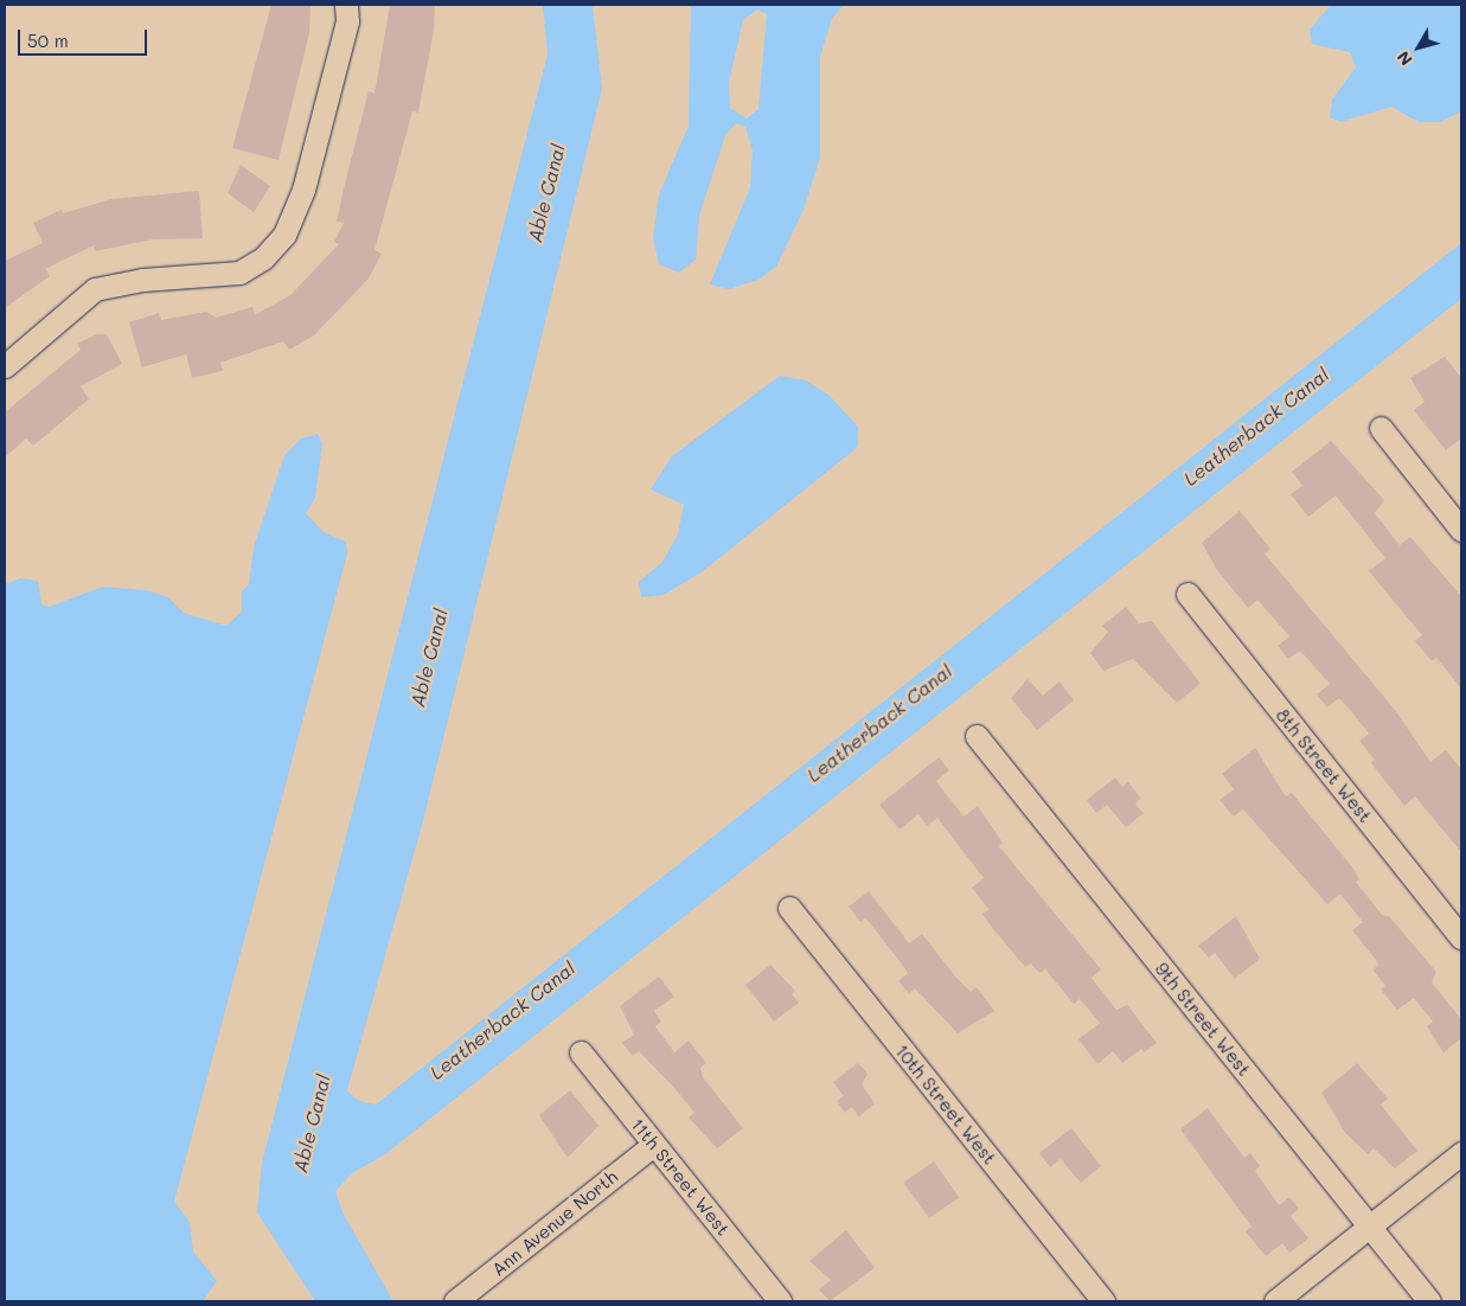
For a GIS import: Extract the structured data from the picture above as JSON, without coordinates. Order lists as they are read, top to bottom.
{
  "streets": {
    "street": [
      "8th Street West",
      "9th Street West",
      "10th Street West",
      "11th Street West",
      "Ann Avenue North"
    ]
  },
  "crossings": [
    ["11th Street West", "Ann Avenue North"]
  ],
  "water": ["Able Canal", "Leatherback Canal"],
  "scale_bar": "50 m",
  "north": "bottom left"
}
